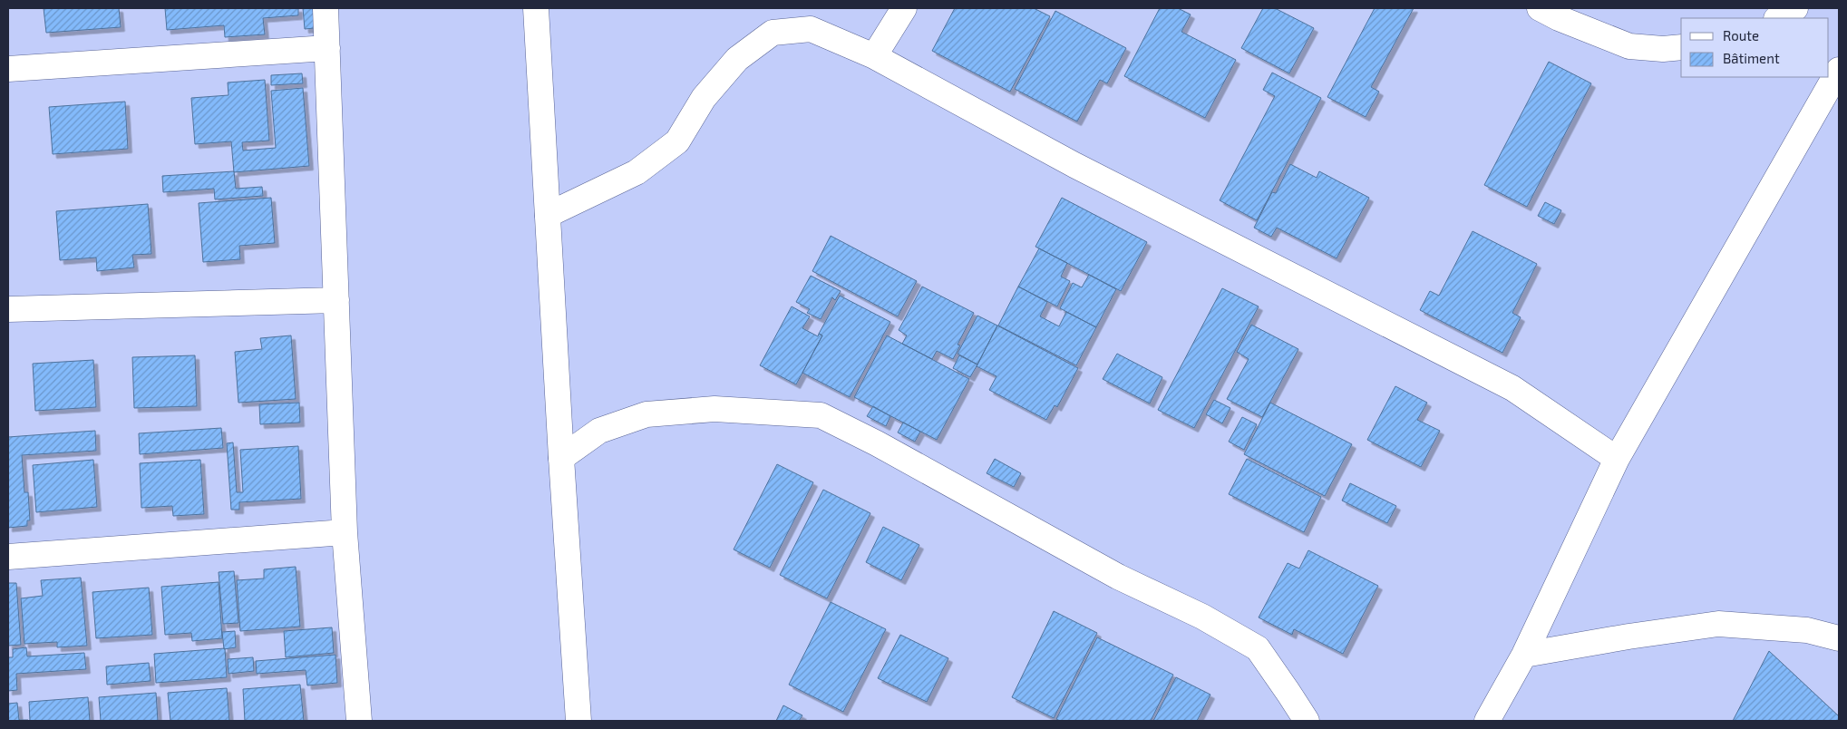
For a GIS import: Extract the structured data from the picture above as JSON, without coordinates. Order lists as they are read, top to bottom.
{
  "legend": ["Route", "Bâtiment"]
}
